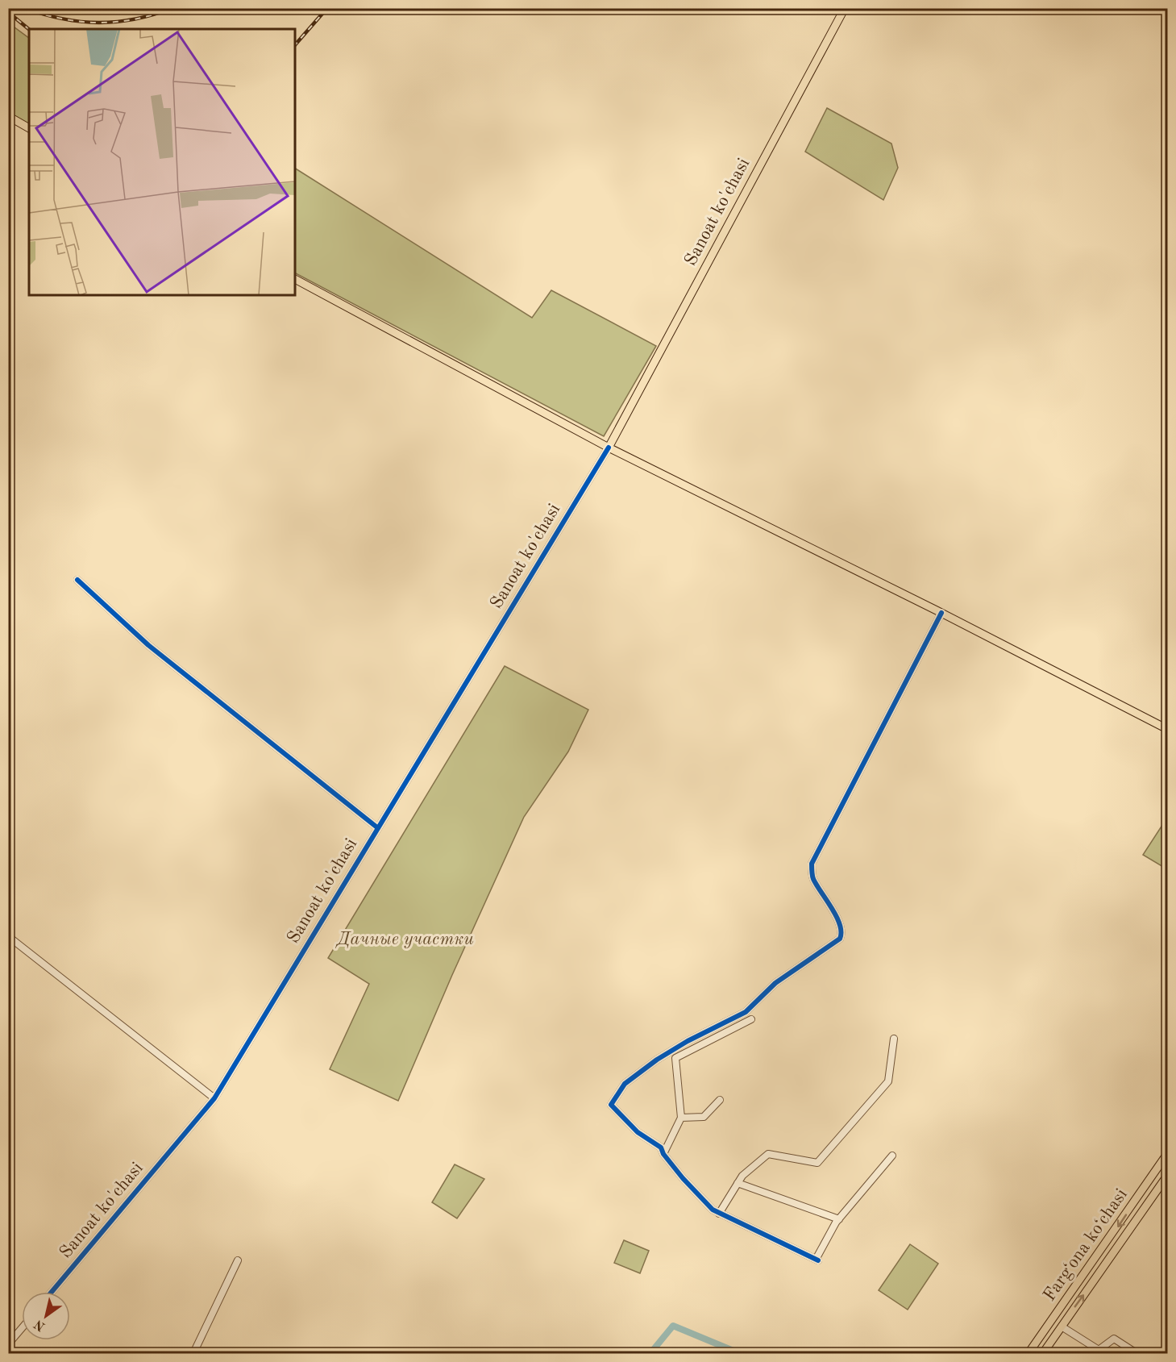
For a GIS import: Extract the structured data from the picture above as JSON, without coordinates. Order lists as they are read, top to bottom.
{
  "streets": {
    "main road": ["Sanoat ko'chasi", "Fargʻona koʻchasi"]
  },
  "parks": ["Дачные участки"],
  "north": "bottom left"
}
